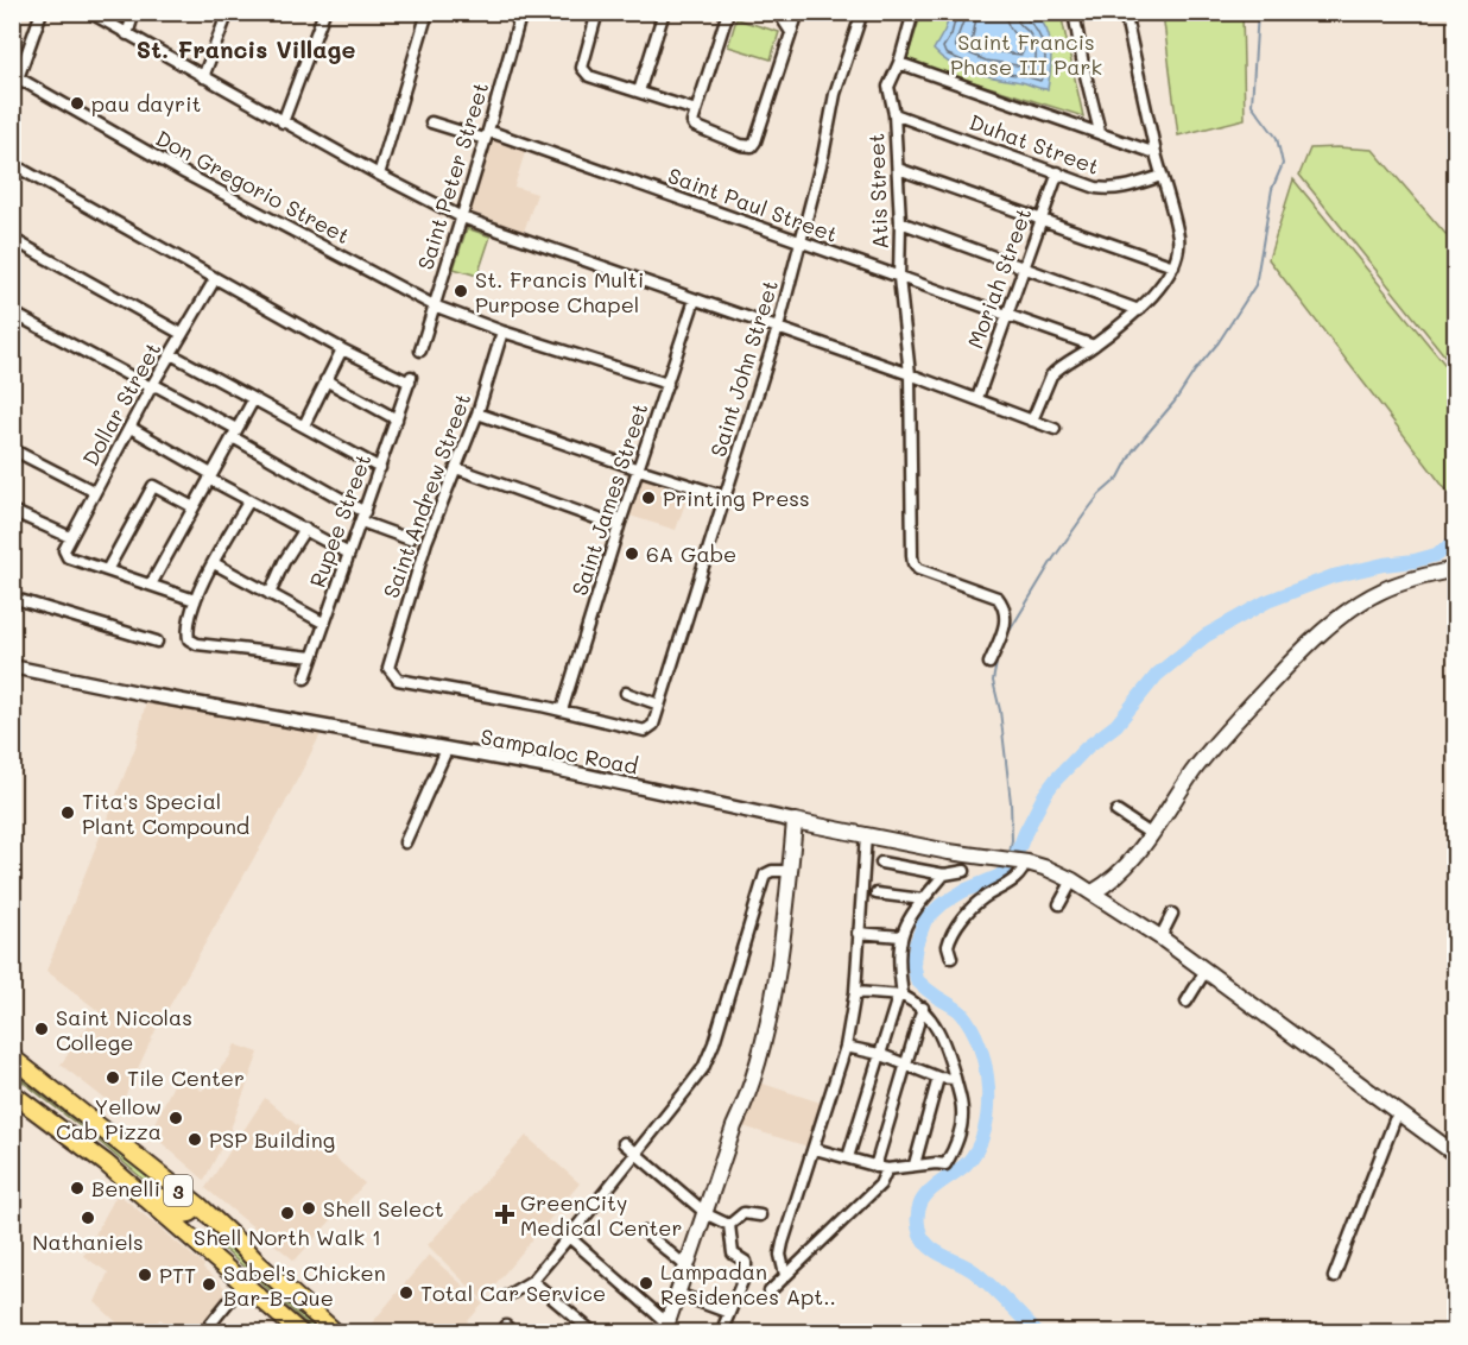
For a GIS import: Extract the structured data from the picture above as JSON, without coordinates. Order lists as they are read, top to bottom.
{
  "streets": {
    "highway": ["3"],
    "main road": ["Sampaloc Road"],
    "street": [
      "Duhat Street",
      "Saint Peter Street",
      "Don Gregorio Street",
      "Atis Street",
      "Saint Paul Street",
      "Moriah Street",
      "Saint John Street",
      "Dollar Street",
      "Saint Andrew Street",
      "Saint James Street",
      "Rupee Street"
    ]
  },
  "crossings": [
    ["Duhat Street", "Atis Street"],
    ["Duhat Street", "Moriah Street"],
    ["Saint Peter Street", "Don Gregorio Street"],
    ["Saint Peter Street", "Saint Paul Street"],
    ["Don Gregorio Street", "Saint Andrew Street"],
    ["Don Gregorio Street", "Saint James Street"],
    ["Atis Street", "Saint Paul Street"],
    ["Saint Paul Street", "Moriah Street"],
    ["Saint Paul Street", "Saint John Street"],
    ["Saint John Street", "Saint Andrew Street"],
    ["Saint John Street", "Saint James Street"],
    ["Saint Andrew Street", "Saint James Street"]
  ],
  "districts": ["St. Francis Village"],
  "parks": ["Saint Francis Phase III Park"],
  "places": {
    "other": [
      "pau dayrit",
      "St. Francis Multi Purpose Chapel",
      "Printing Press",
      "6A Gabe",
      "Tita's Special Plant Compound",
      "Saint Nicolas College",
      "Tile Center",
      "Yellow Cab Pizza",
      "PSP Building",
      "Benelli",
      "Shell Select",
      "Shell North Walk 1",
      "Nathaniels",
      "PTT",
      "Lampadan Residences Apt..",
      "Sabel's Chicken Bar-B-Que",
      "Total Car Service"
    ],
    "health": ["GreenCity Medical Center"]
  }
}
